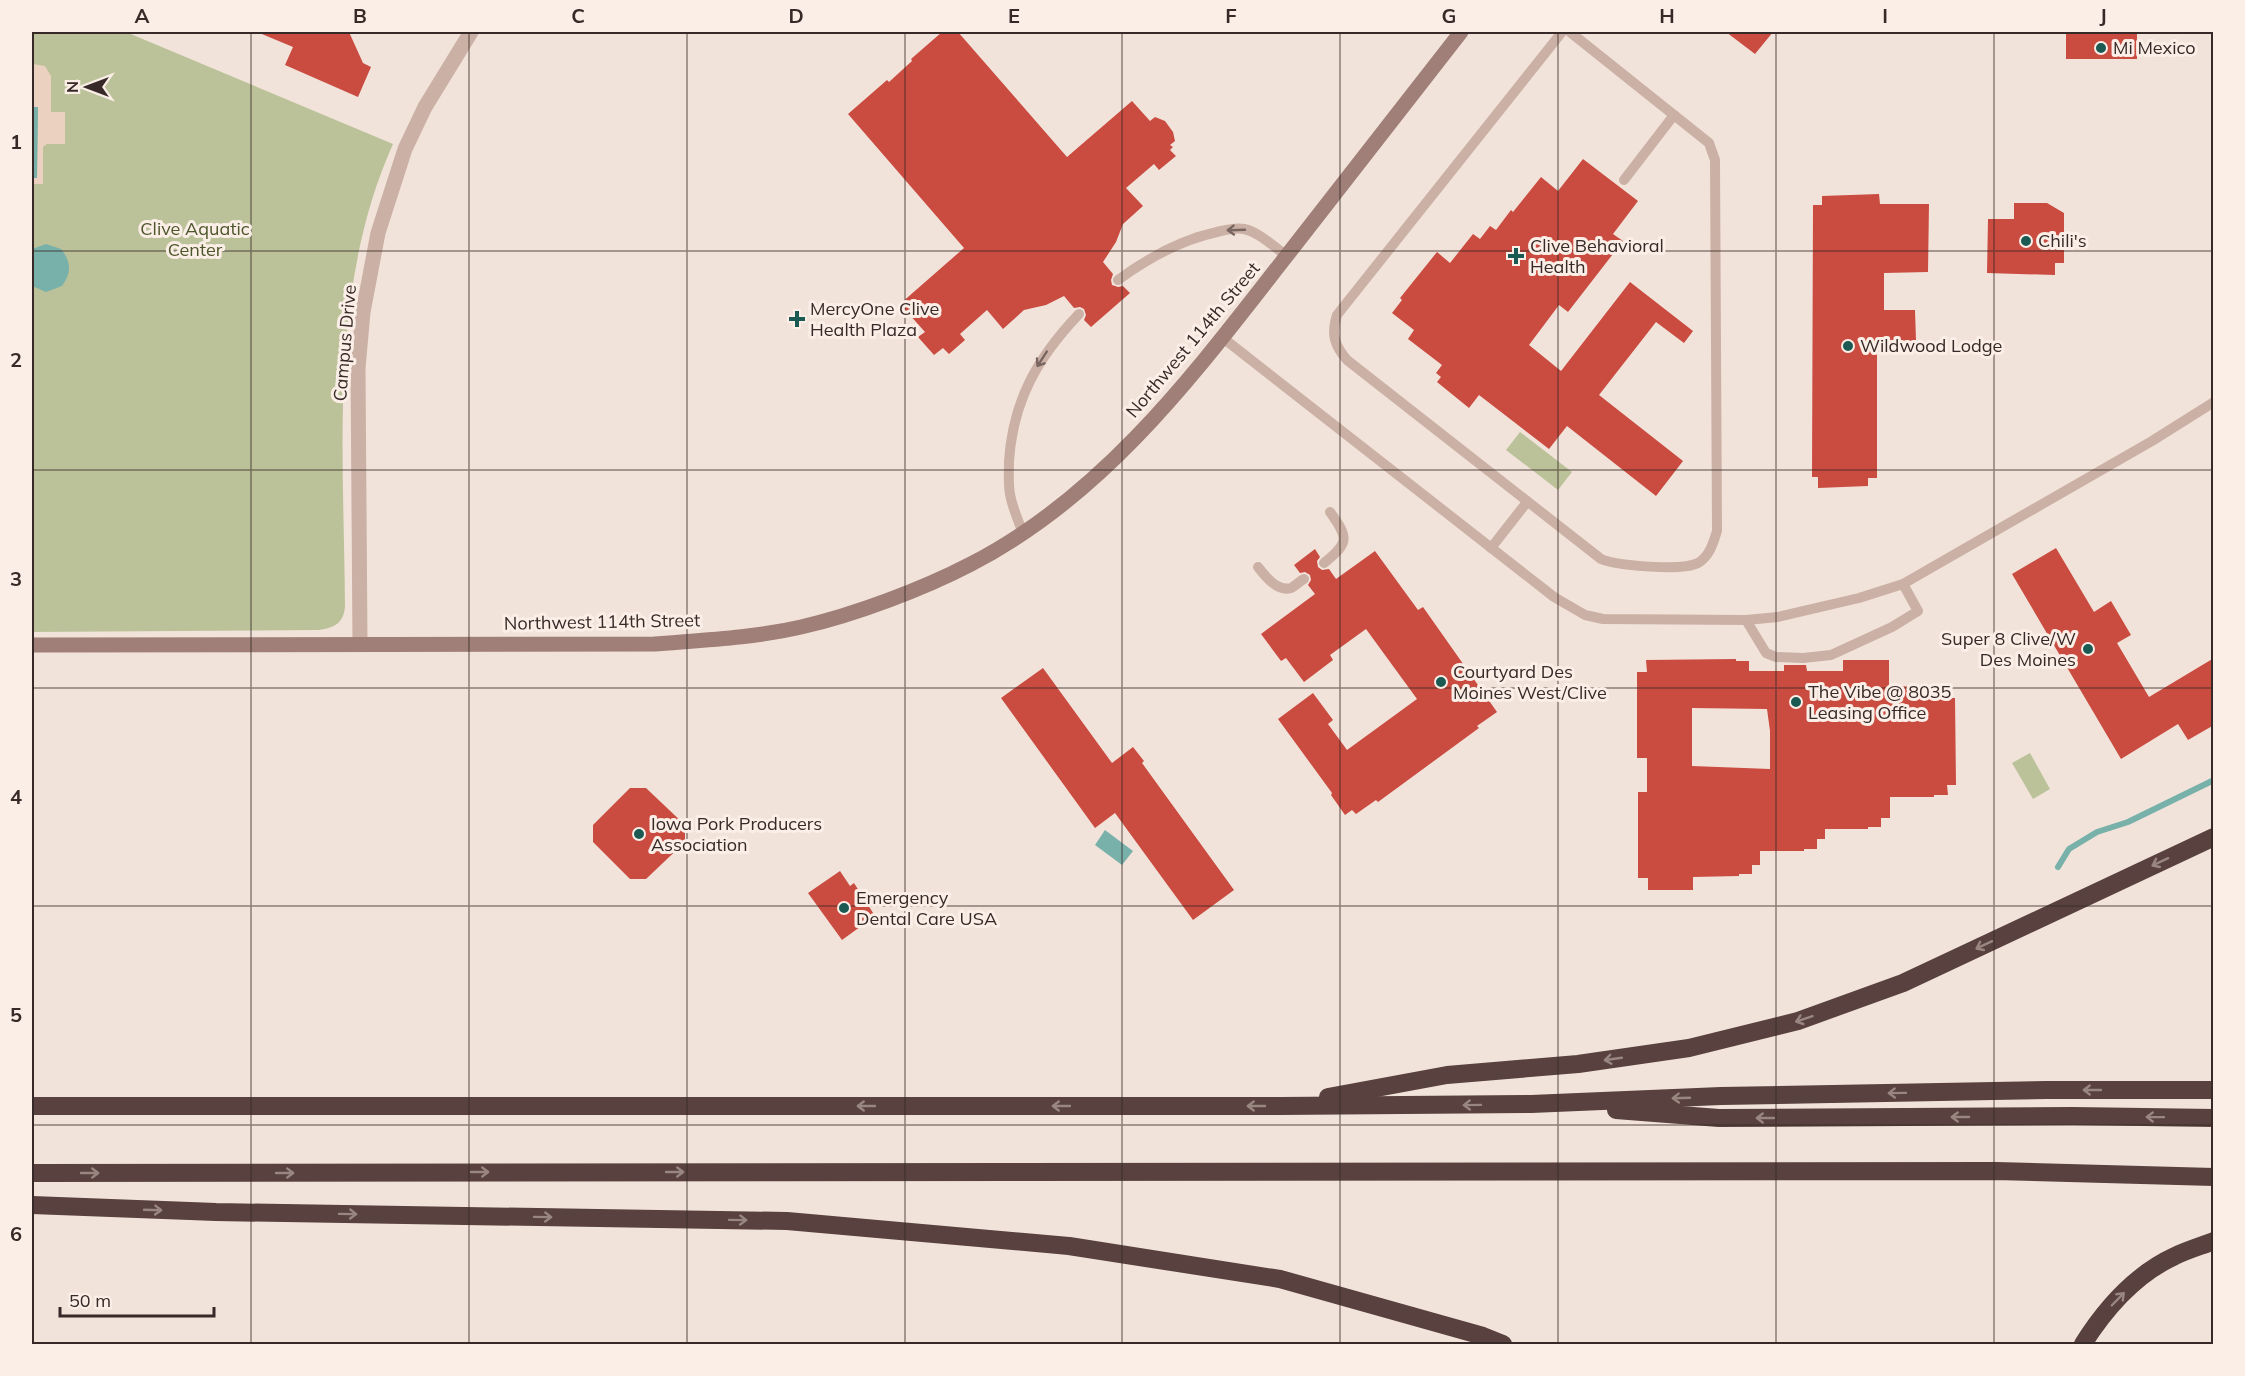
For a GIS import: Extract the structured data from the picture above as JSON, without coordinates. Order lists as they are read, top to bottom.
{
  "streets": {
    "street": ["Northwest 114th Street", "Campus Drive"]
  },
  "crossings": [
    ["Northwest 114th Street", "Campus Drive"]
  ],
  "parks": ["Clive Aquatic Center"],
  "places": {
    "other": [
      "Mi Mexico",
      "Chili's",
      "Wildwood Lodge",
      "Super 8 Clive/W Des Moines",
      "Courtyard Des Moines West/Clive",
      "The Vibe @ 8035 Leasing Office",
      "Iowa Pork Producers Association",
      "Emergency Dental Care USA"
    ],
    "health": ["Clive Behavioral Health", "MercyOne Clive Health Plaza"]
  },
  "scale_bar": "50 m",
  "north": "left",
  "grid": {
    "columns": [
      "A",
      "B",
      "C",
      "D",
      "E",
      "F",
      "G",
      "H",
      "I",
      "J"
    ],
    "rows": [
      "1",
      "2",
      "3",
      "4",
      "5",
      "6"
    ]
  }
}
